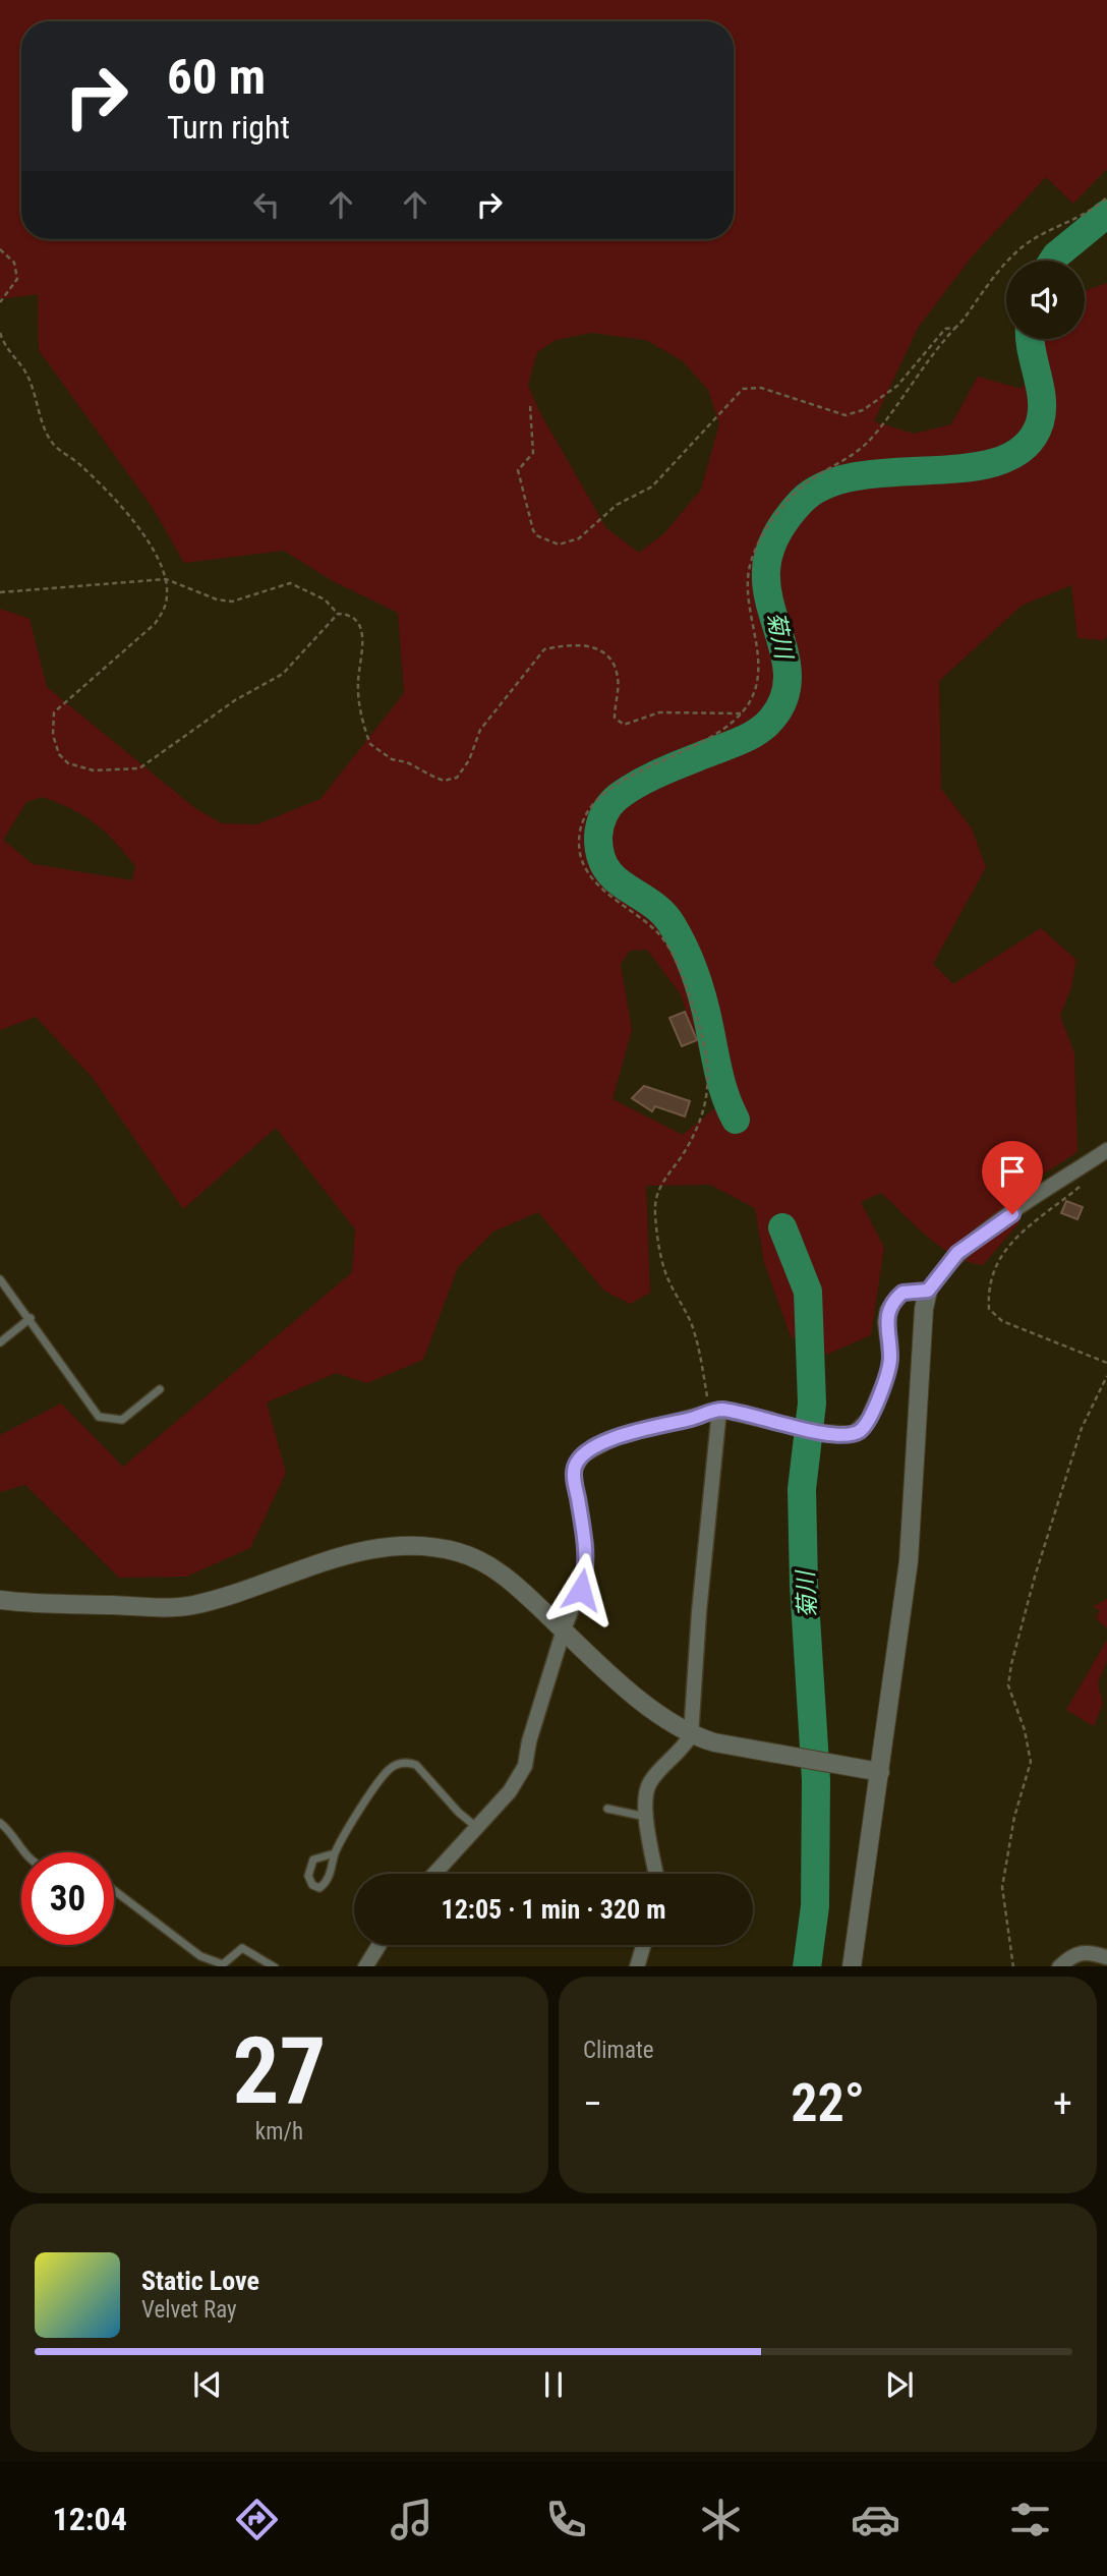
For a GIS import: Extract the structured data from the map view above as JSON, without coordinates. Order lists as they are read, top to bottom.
{
  "water": ["菊川"],
  "page": {
    "turn": ["60 m", "Turn right"],
    "limit": "30",
    "trip": "12:05 · 1 min · 320 m",
    "tile": [
      ["27", "km/h"],
      "Climate"
    ],
    "heat": ["−", "22°", "+"],
    "song": ["Static Love", "Velvet Ray"],
    "tabs": "12:04"
  }
}
